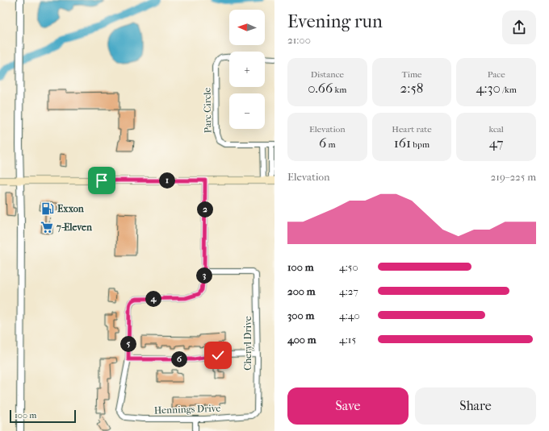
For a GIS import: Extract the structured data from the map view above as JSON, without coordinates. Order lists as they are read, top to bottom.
{
  "streets": {
    "street": ["Parc Circle", "Cheryl Drive", "Hennings Drive"]
  },
  "crossings": [
    ["Cheryl Drive", "Hennings Drive"]
  ],
  "places": {
    "fuel station": ["Exxon"],
    "supermarket": ["7-Eleven"]
  },
  "scale_bar": "100 m",
  "north": "left",
  "page": {
    "heading": ["Evening run", "21:00"],
    "map_buttons": ["+", "−"],
    "stats": [
      ["Distance", "0.66 km"],
      ["Time", "2:58"],
      ["Pace", "4:30 /km"],
      ["Elevation", "6 m"],
      ["Heart rate", "161 bpm"],
      ["kcal", "47"]
    ],
    "chart": ["Elevation", "219–225 m"],
    "pins": [
      "1",
      "2",
      "3",
      "4",
      "5",
      "6"
    ],
    "list": [
      {
        "name": "100 m",
        "note": "4:50"
      },
      {
        "name": "200 m",
        "note": "4:27"
      },
      {
        "name": "300 m",
        "note": "4:40"
      },
      {
        "name": "400 m",
        "note": "4:15"
      }
    ],
    "buttons": ["Save", "Share"],
    "scale": "100 m"
  }
}
